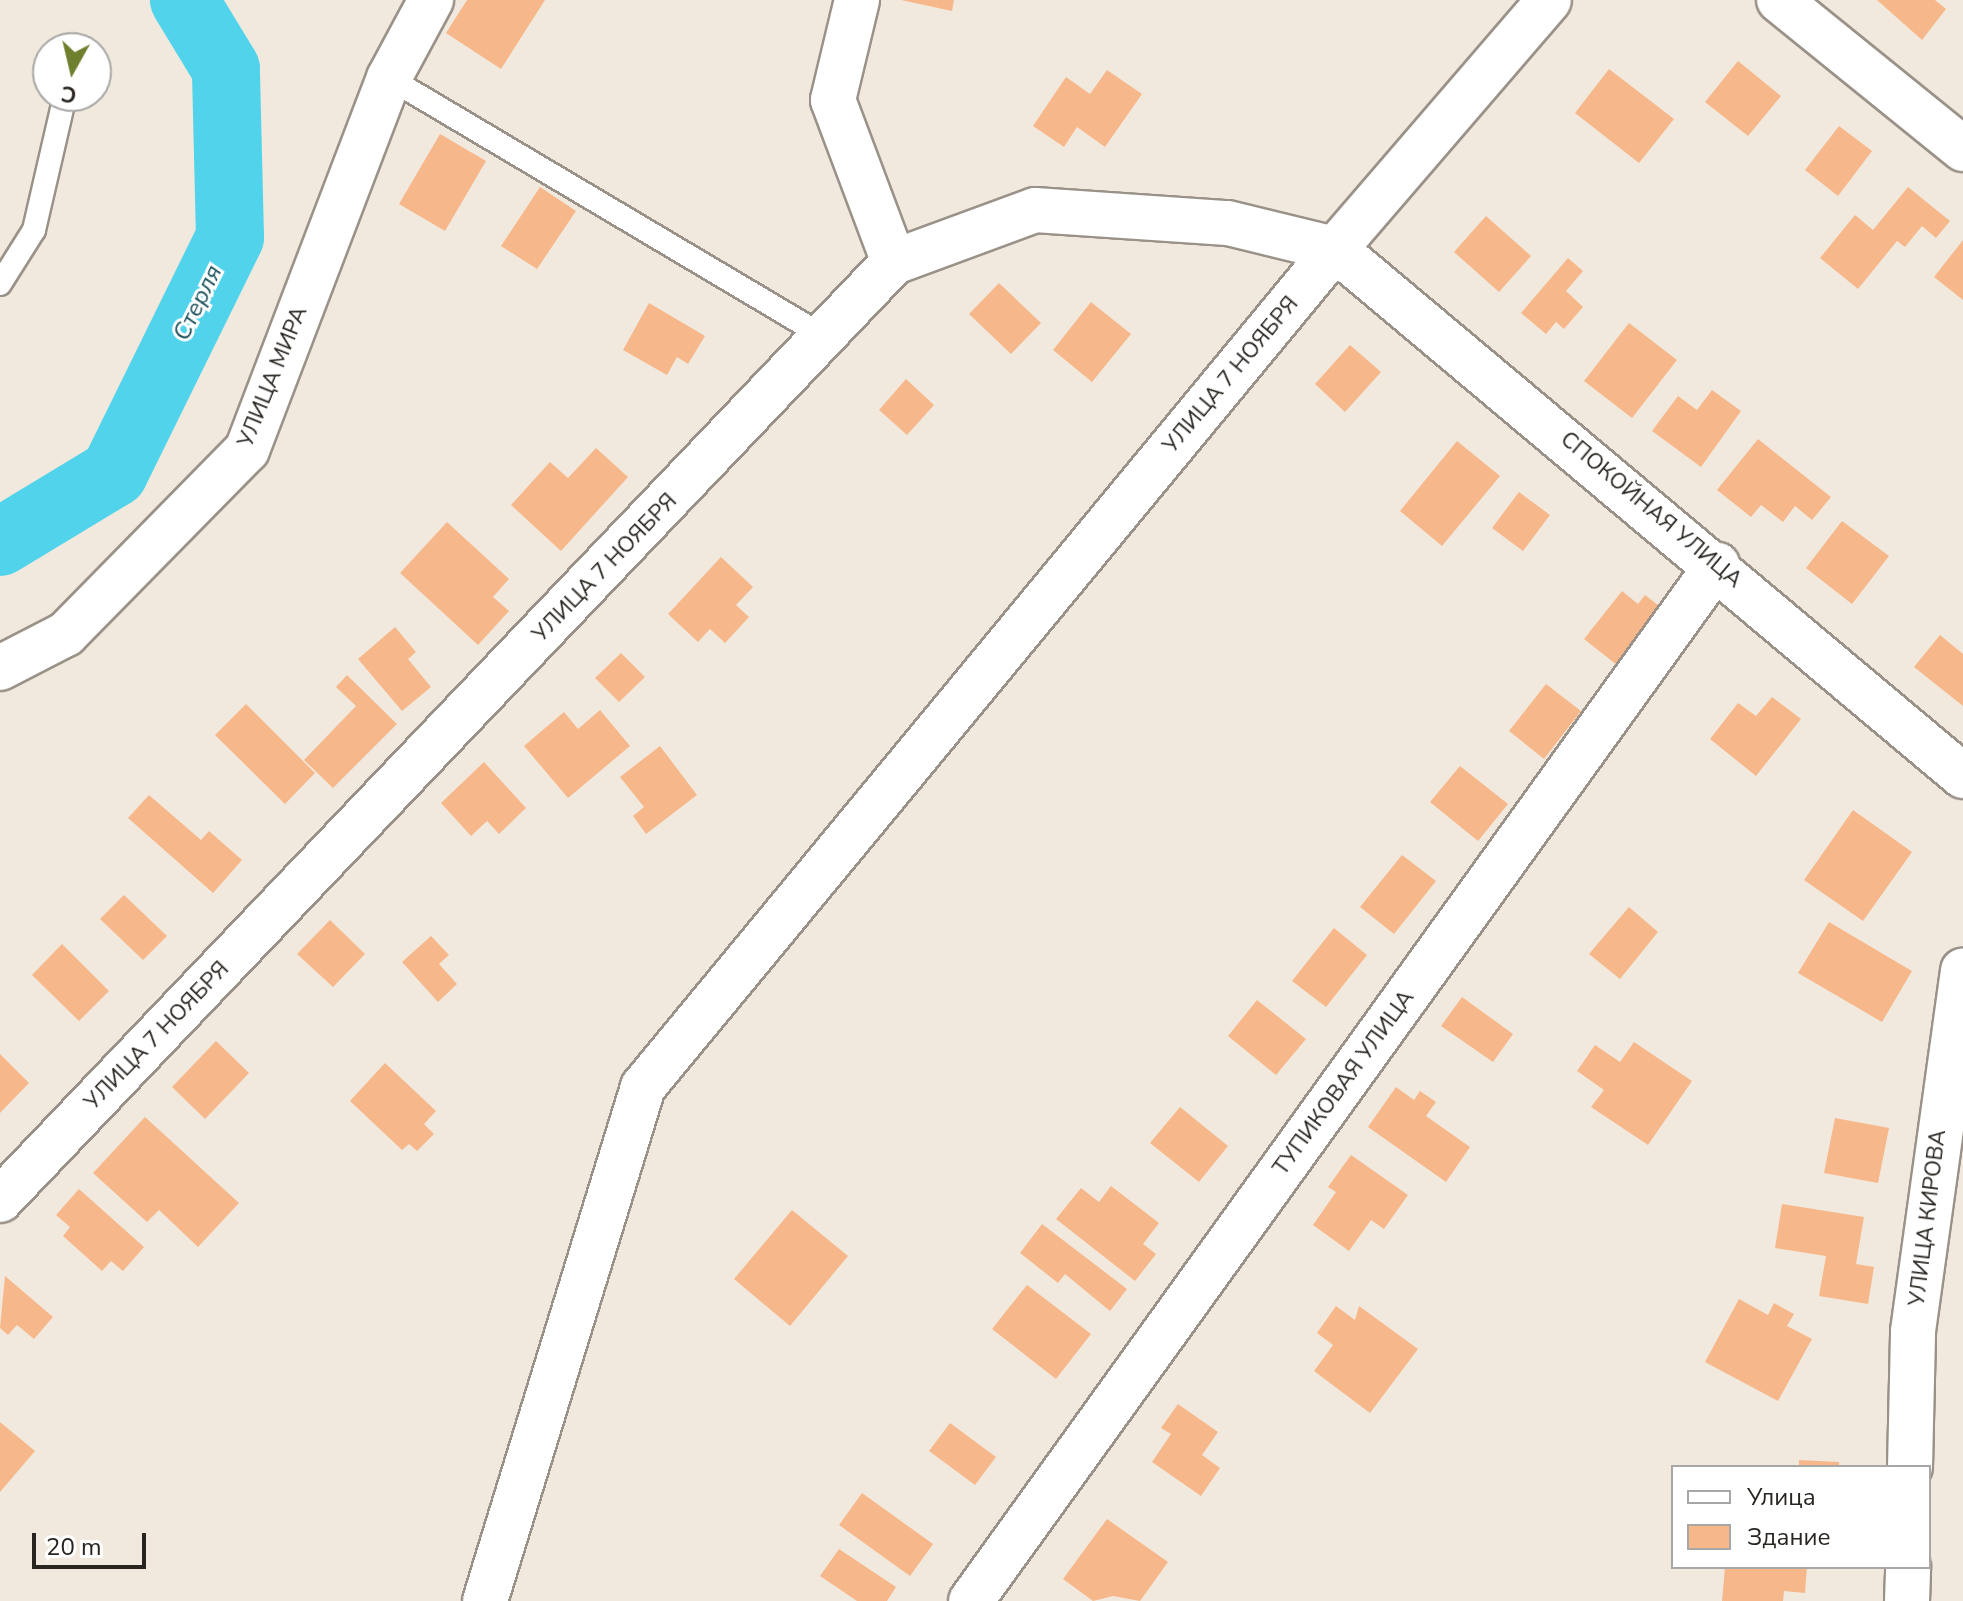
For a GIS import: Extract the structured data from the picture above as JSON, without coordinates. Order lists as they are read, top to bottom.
{
  "streets": {
    "street": [
      "УЛИЦА 7 НОЯБРЯ",
      "УЛИЦА МИРА",
      "СПОКОЙНАЯ УЛИЦА",
      "ТУПИКОВАЯ УЛИЦА",
      "УЛИЦА КИРОВА"
    ]
  },
  "crossings": [
    ["УЛИЦА 7 НОЯБРЯ", "СПОКОЙНАЯ УЛИЦА"],
    ["СПОКОЙНАЯ УЛИЦА", "ТУПИКОВАЯ УЛИЦА"]
  ],
  "water": ["Стерля"],
  "legend": ["Улица", "Здание"],
  "scale_bar": "20 m",
  "north": "bottom"
}
